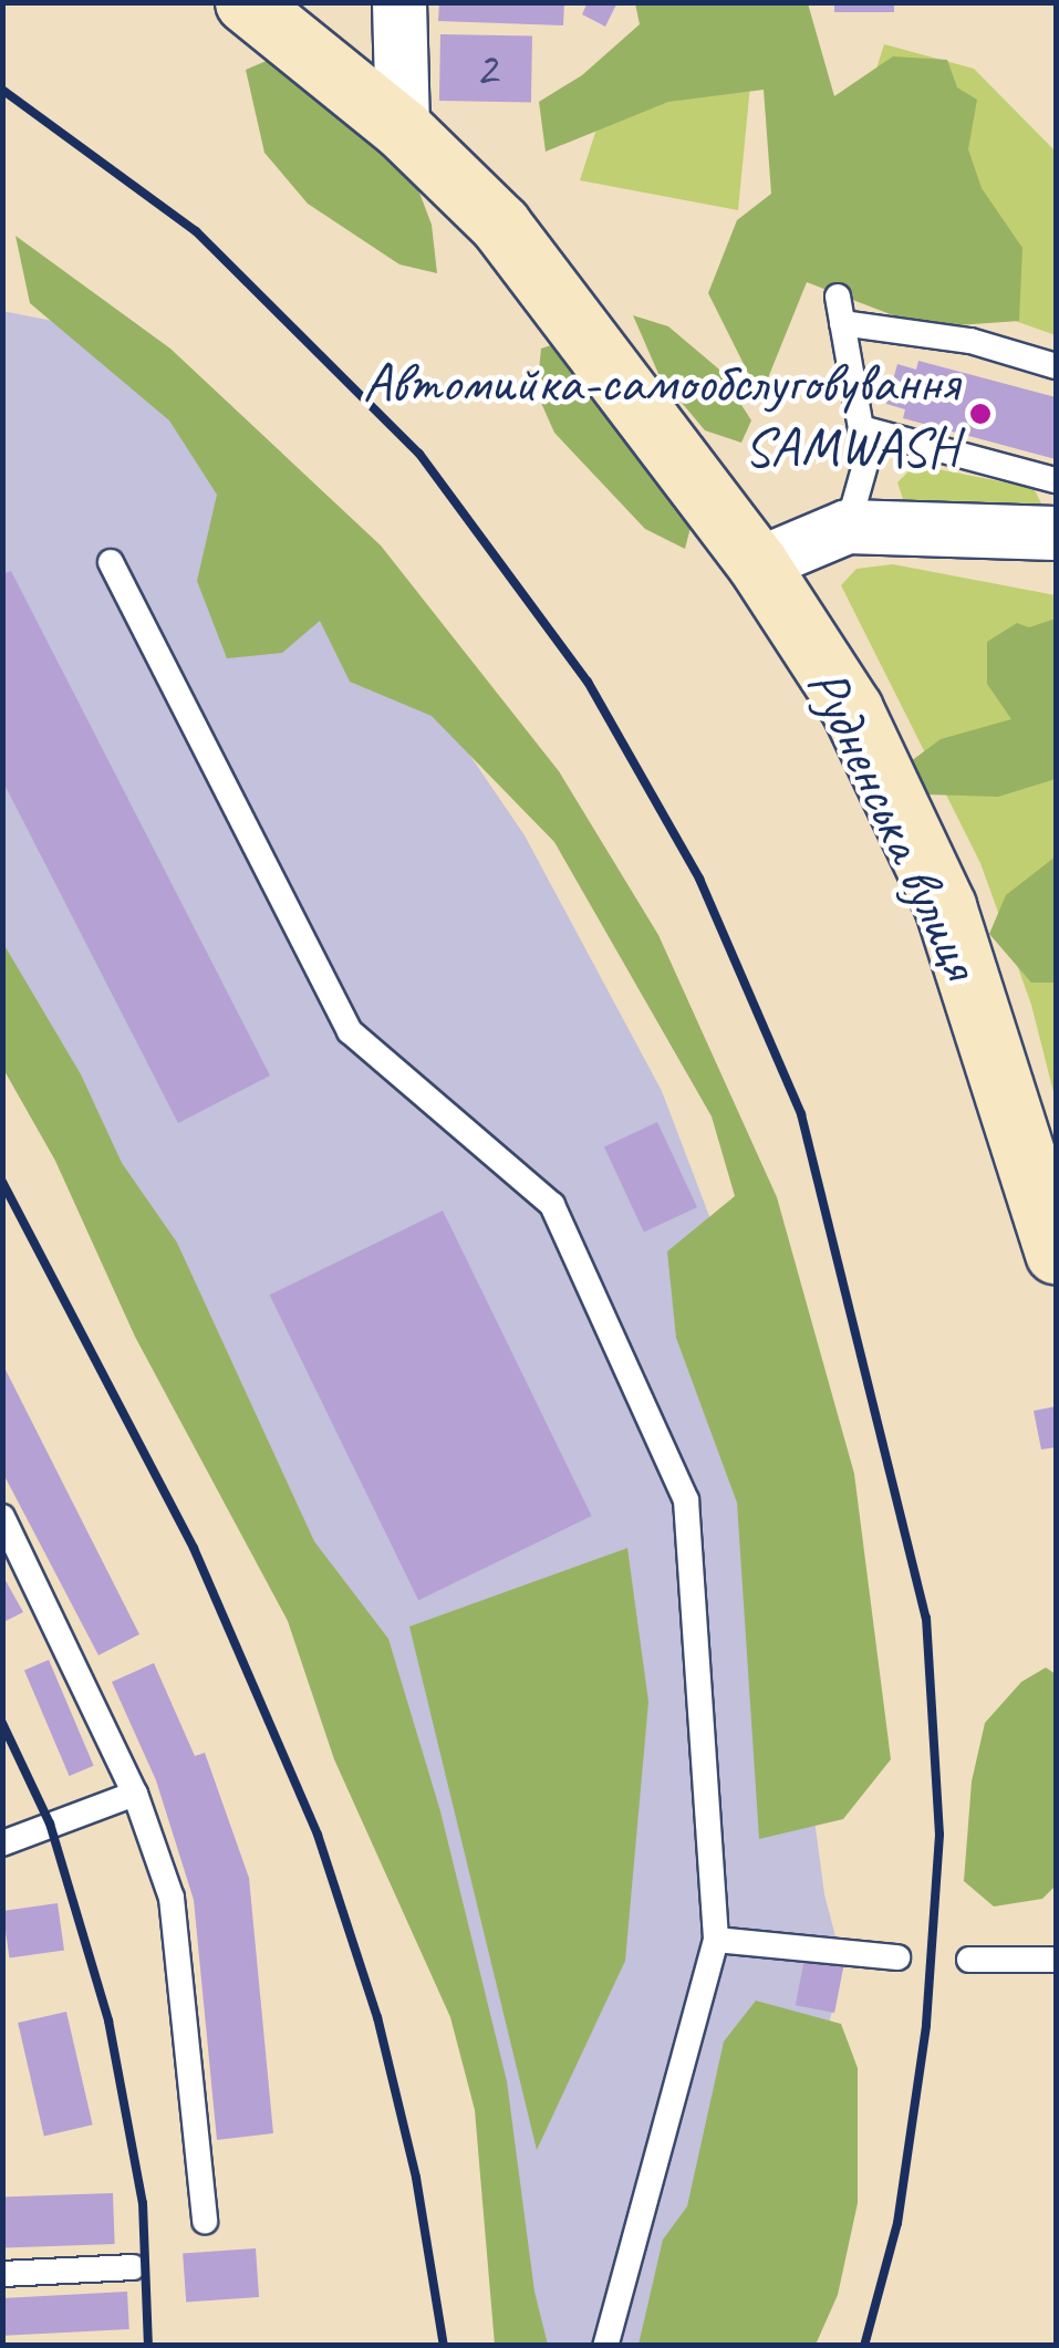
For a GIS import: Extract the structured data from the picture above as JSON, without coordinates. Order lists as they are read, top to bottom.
{
  "streets": {
    "street": ["Рудненська вулиця"]
  },
  "places": ["Автомийка-самообслуговування SAMWASH"],
  "house_numbers": ["2"]
}
